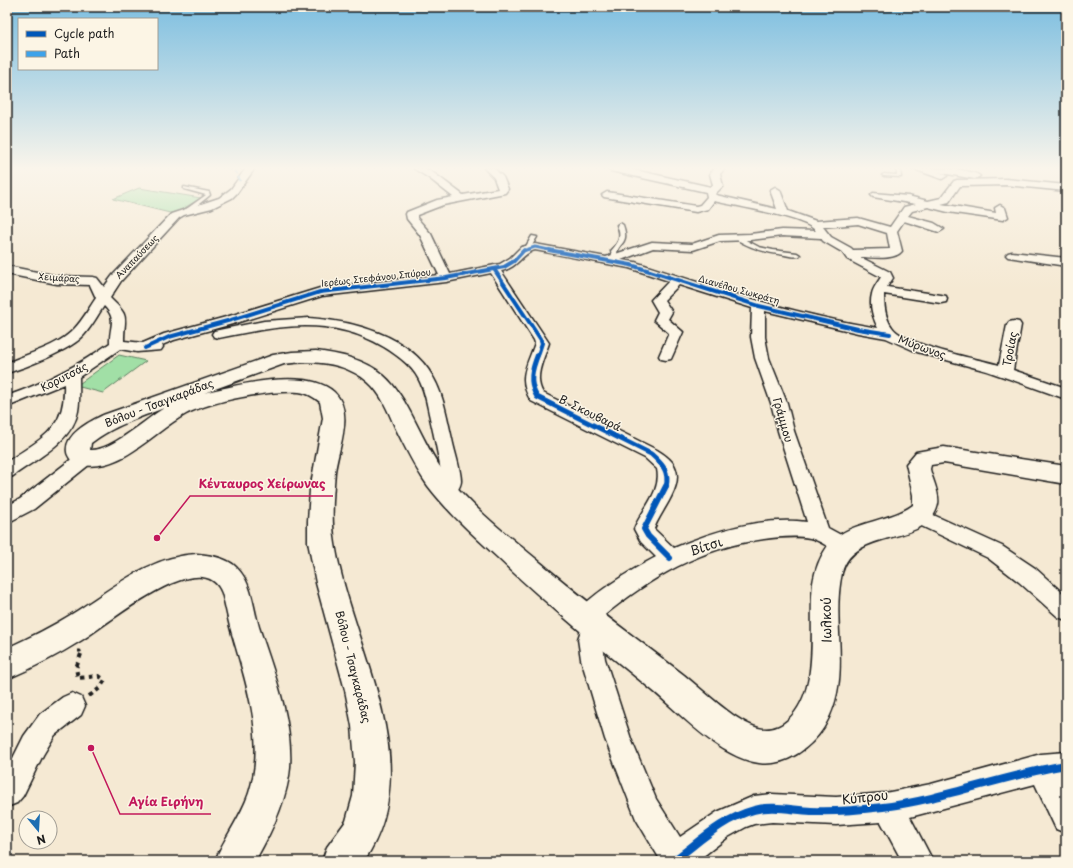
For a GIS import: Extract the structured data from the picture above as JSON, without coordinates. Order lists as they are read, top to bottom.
{
  "streets": {
    "main road": ["Βόλου - Τσαγκαράδας", "Ιωλκού"],
    "street": [
      "Αναπαύσεως",
      "Χειμάρας",
      "Ιερέως Στεφάνου Σπύρου",
      "Διανέλου Σωκράτη",
      "Μύρωνος",
      "Τροίας",
      "Κορυτσάς",
      "Β. Σκουβαρά",
      "Γράμμου",
      "Βίτσι",
      "Κύπρου"
    ]
  },
  "crossings": [
    ["Αναπαύσεως", "Χειμάρας"],
    ["Ιερέως Στεφάνου Σπύρου", "Διανέλου Σωκράτη"],
    ["Ιερέως Στεφάνου Σπύρου", "Β. Σκουβαρά"],
    ["Διανέλου Σωκράτη", "Μύρωνος"],
    ["Διανέλου Σωκράτη", "Γράμμου"],
    ["Μύρωνος", "Τροίας"],
    ["Βόλου - Τσαγκαράδας", "Βίτσι"],
    ["Βόλου - Τσαγκαράδας", "Ιωλκού"],
    ["Β. Σκουβαρά", "Βίτσι"],
    ["Γράμμου", "Βίτσι"],
    ["Βίτσι", "Ιωλκού"]
  ],
  "places": ["Κένταυρος Χείρωνας", "Αγία Ειρήνη"],
  "legend": ["Cycle path", "Path"],
  "north": "bottom"
}
